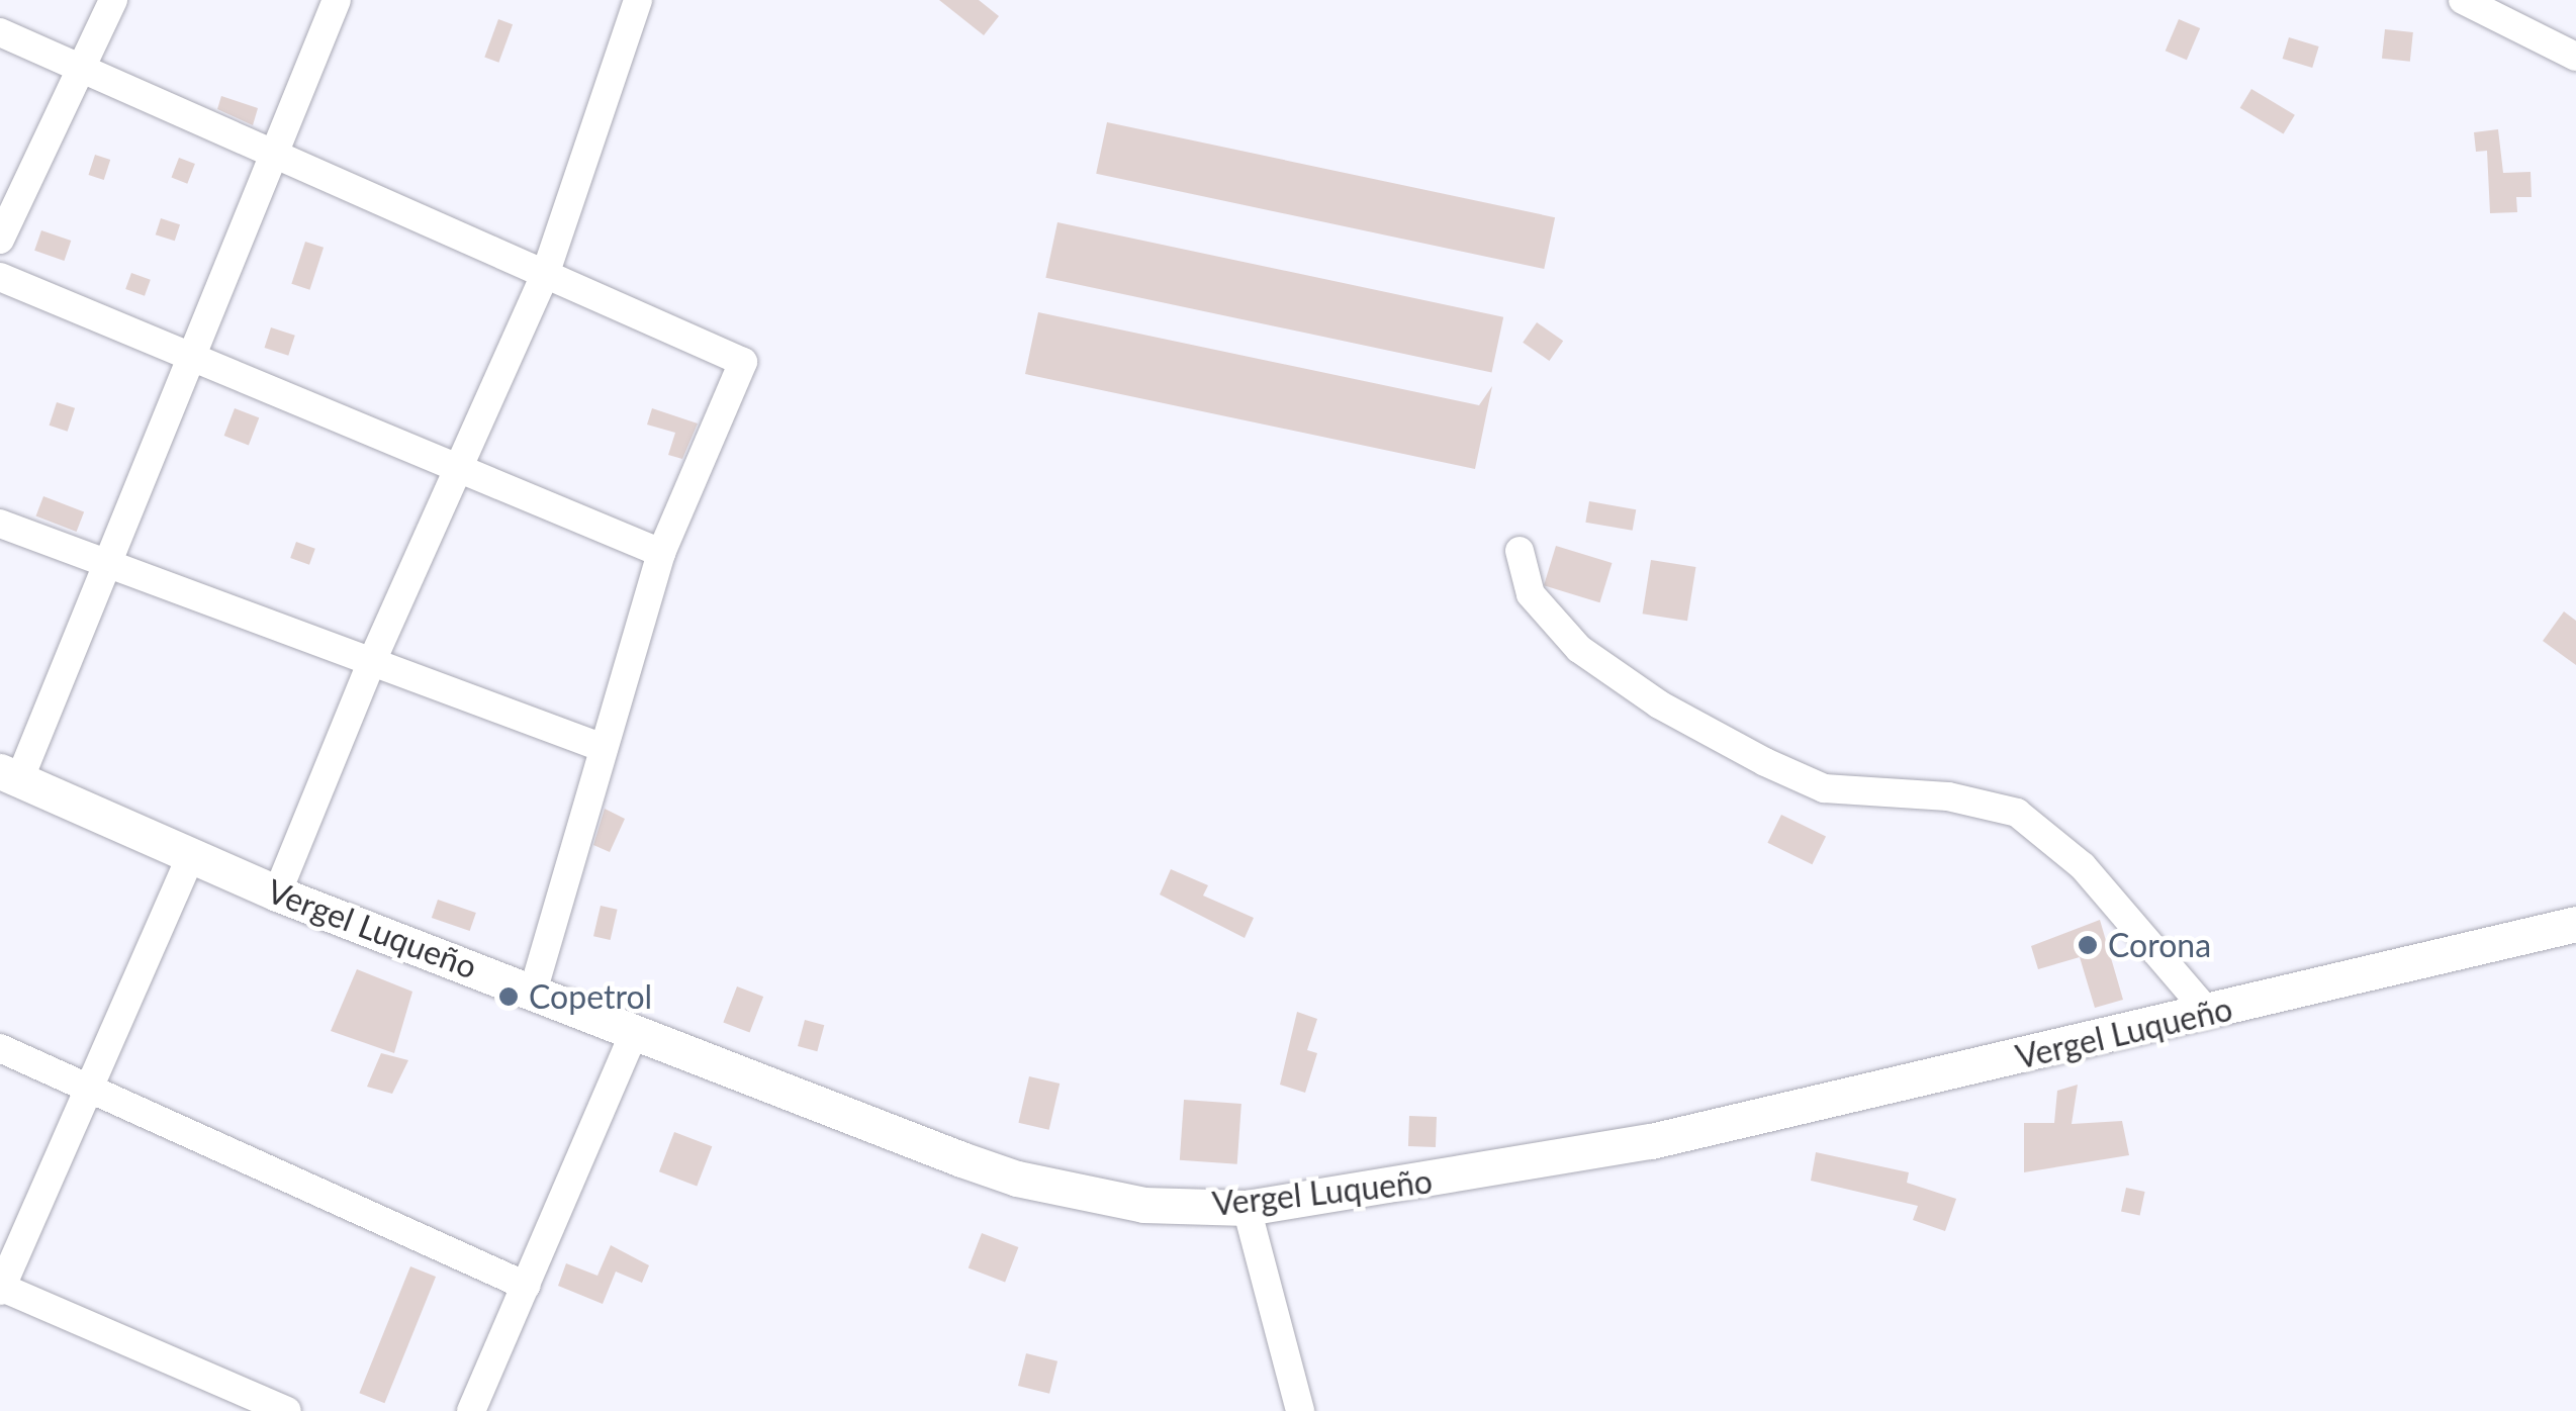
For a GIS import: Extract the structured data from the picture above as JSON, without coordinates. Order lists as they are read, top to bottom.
{
  "streets": {
    "main road": ["Vergel Luqueño"]
  },
  "places": ["Corona", "Copetrol"]
}
